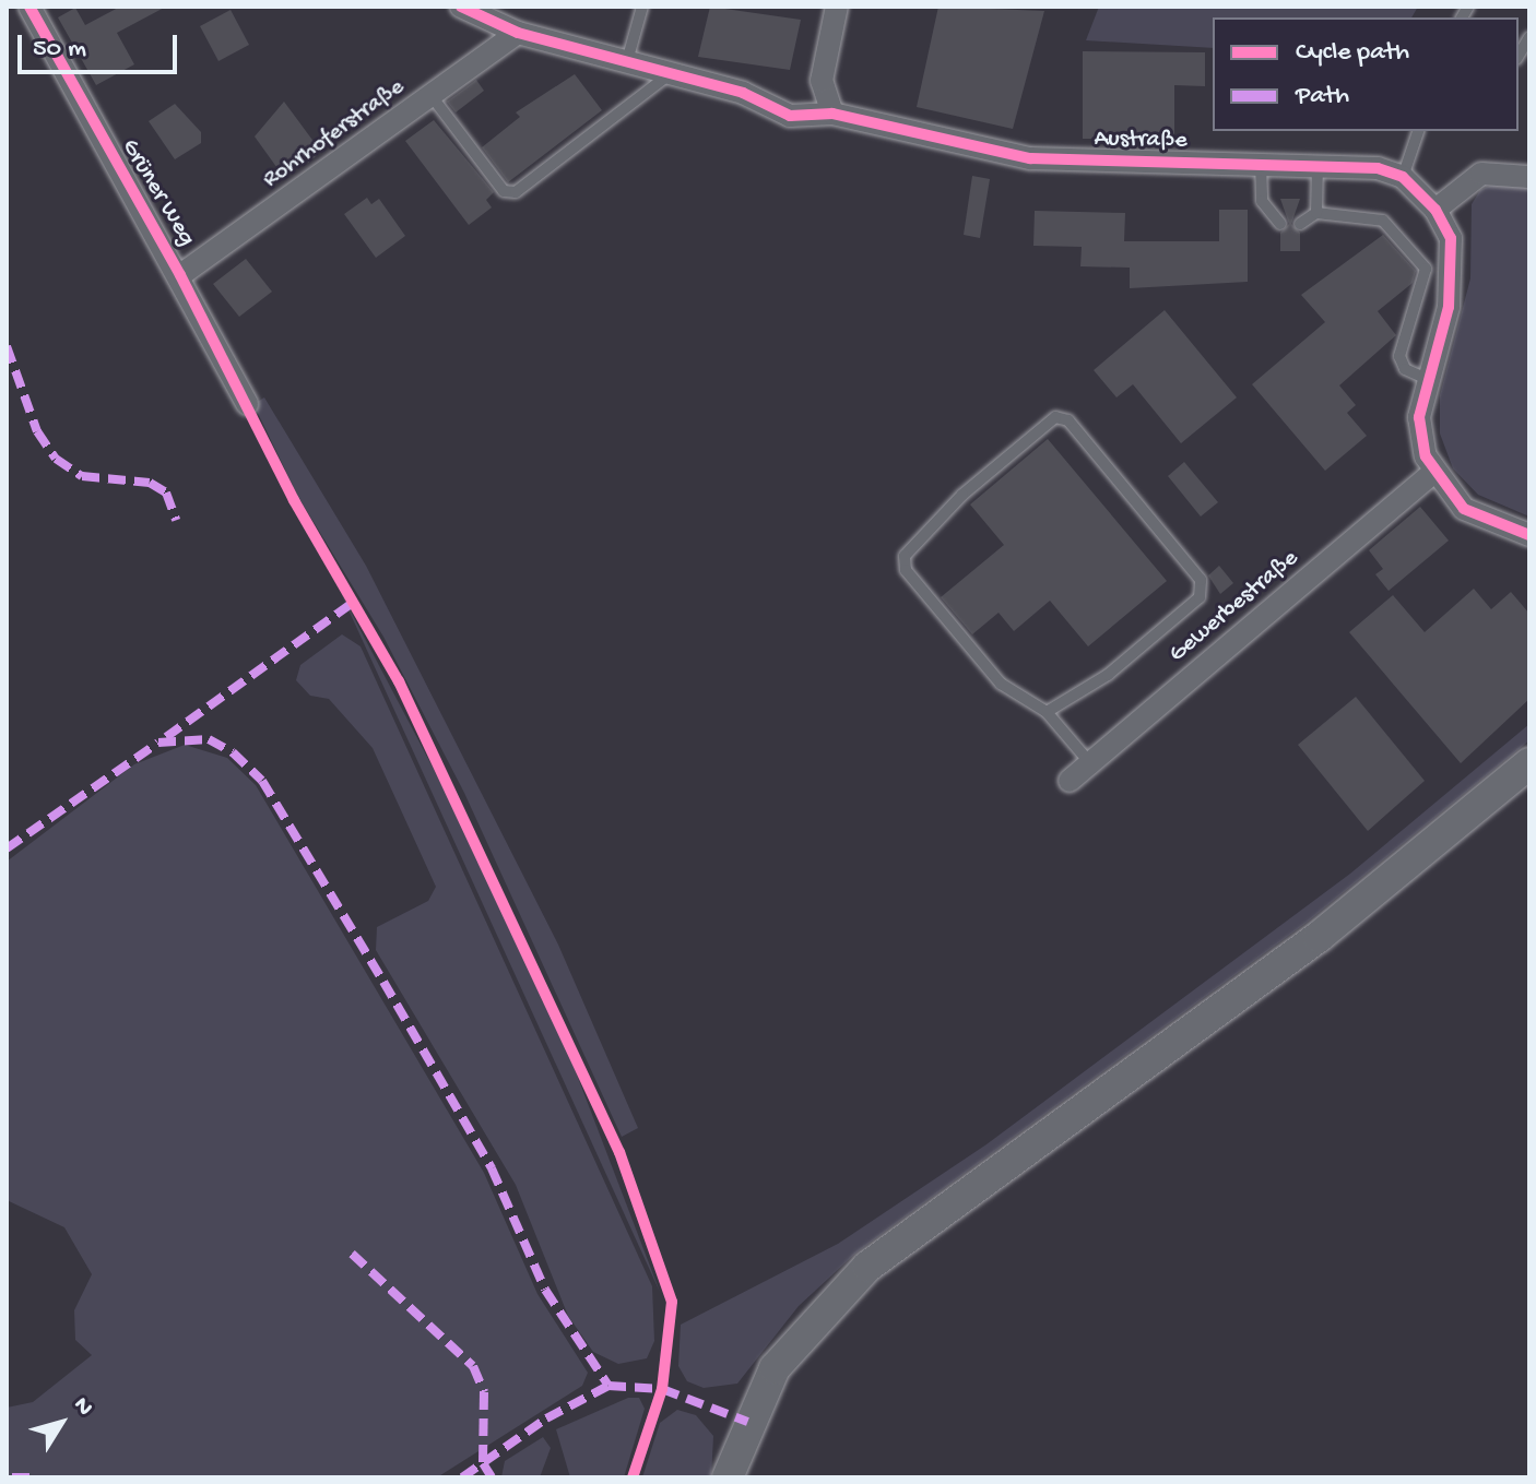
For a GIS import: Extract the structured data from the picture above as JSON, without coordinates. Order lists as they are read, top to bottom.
{
  "streets": {
    "street": [
      "Rohrhoferstraße",
      "Austraße",
      "Grüner Weg",
      "Gewerbestraße"
    ]
  },
  "crossings": [
    ["Rohrhoferstraße", "Austraße"],
    ["Rohrhoferstraße", "Grüner Weg"]
  ],
  "legend": ["Cycle path", "Path"],
  "scale_bar": "50 m",
  "north": "top right"
}
